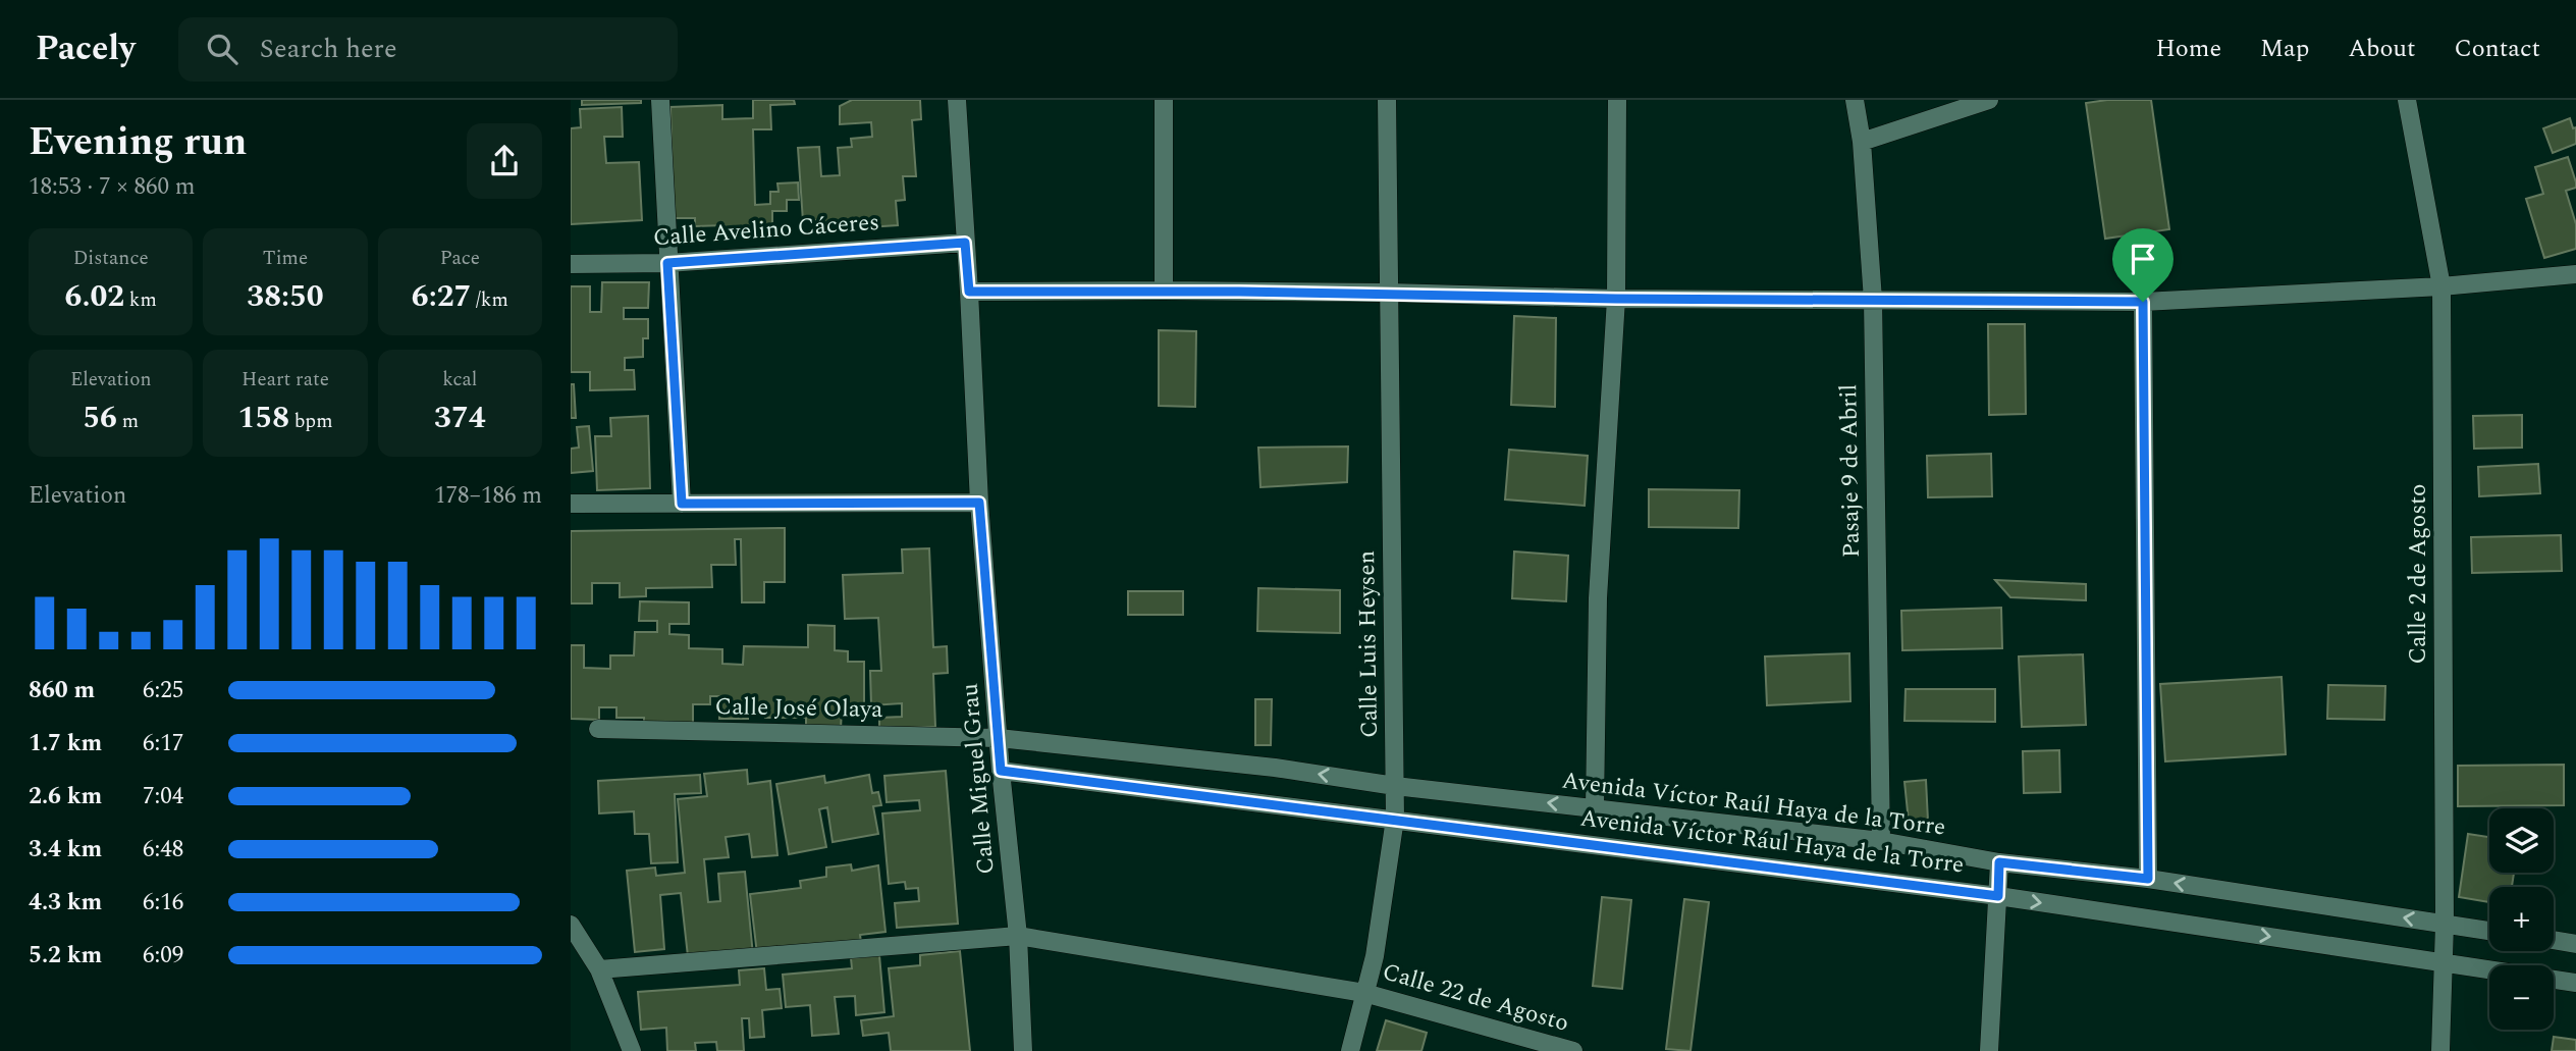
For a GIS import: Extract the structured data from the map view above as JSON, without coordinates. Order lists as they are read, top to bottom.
{
  "streets": {
    "street": [
      "Calle Avelino Cáceres",
      "Pasaje 9 de Abril",
      "Calle 2 de Agosto",
      "Calle Luis Heysen",
      "Calle José Olaya",
      "Calle Miguel Grau",
      "Avenida Víctor Raúl Haya de la Torre",
      "Avenida Víctor Rául Haya de la Torre",
      "Calle 22 de Agosto"
    ]
  },
  "crossings": [
    ["Calle Avelino Cáceres", "Calle Miguel Grau"],
    ["Pasaje 9 de Abril", "Avenida Víctor Raúl Haya de la Torre"],
    ["Calle 2 de Agosto", "Avenida Víctor Raúl Haya de la Torre"],
    ["Calle 2 de Agosto", "Avenida Víctor Rául Haya de la Torre"],
    ["Calle Luis Heysen", "Avenida Víctor Raúl Haya de la Torre"],
    ["Calle Luis Heysen", "Avenida Víctor Rául Haya de la Torre"],
    ["Calle Luis Heysen", "Calle 22 de Agosto"],
    ["Calle José Olaya", "Calle Miguel Grau"],
    ["Calle José Olaya", "Avenida Víctor Raúl Haya de la Torre"],
    ["Calle Miguel Grau", "Avenida Víctor Raúl Haya de la Torre"],
    ["Calle Miguel Grau", "Avenida Víctor Rául Haya de la Torre"],
    ["Calle Miguel Grau", "Calle 22 de Agosto"]
  ],
  "one_way": ["Avenida Víctor Raúl Haya de la Torre"],
  "page": {
    "header": "Pacely",
    "search": "Search here",
    "nav": [
      "Home",
      "Map",
      "About",
      "Contact"
    ],
    "heading": ["Evening run", "18:53 · 7 × 860 m"],
    "stats": [
      ["Distance", "6.02 km"],
      ["Time", "38:50"],
      ["Pace", "6:27 /km"],
      ["Elevation", "56 m"],
      ["Heart rate", "158 bpm"],
      ["kcal", "374"]
    ],
    "chart": ["Elevation", "178–186 m"],
    "list": [
      {
        "name": "860 m",
        "note": "6:25"
      },
      {
        "name": "1.7 km",
        "note": "6:17"
      },
      {
        "name": "2.6 km",
        "note": "7:04"
      },
      {
        "name": "3.4 km",
        "note": "6:48"
      },
      {
        "name": "4.3 km",
        "note": "6:16"
      },
      {
        "name": "5.2 km",
        "note": "6:09"
      }
    ],
    "map_buttons": ["+", "−"]
  }
}
